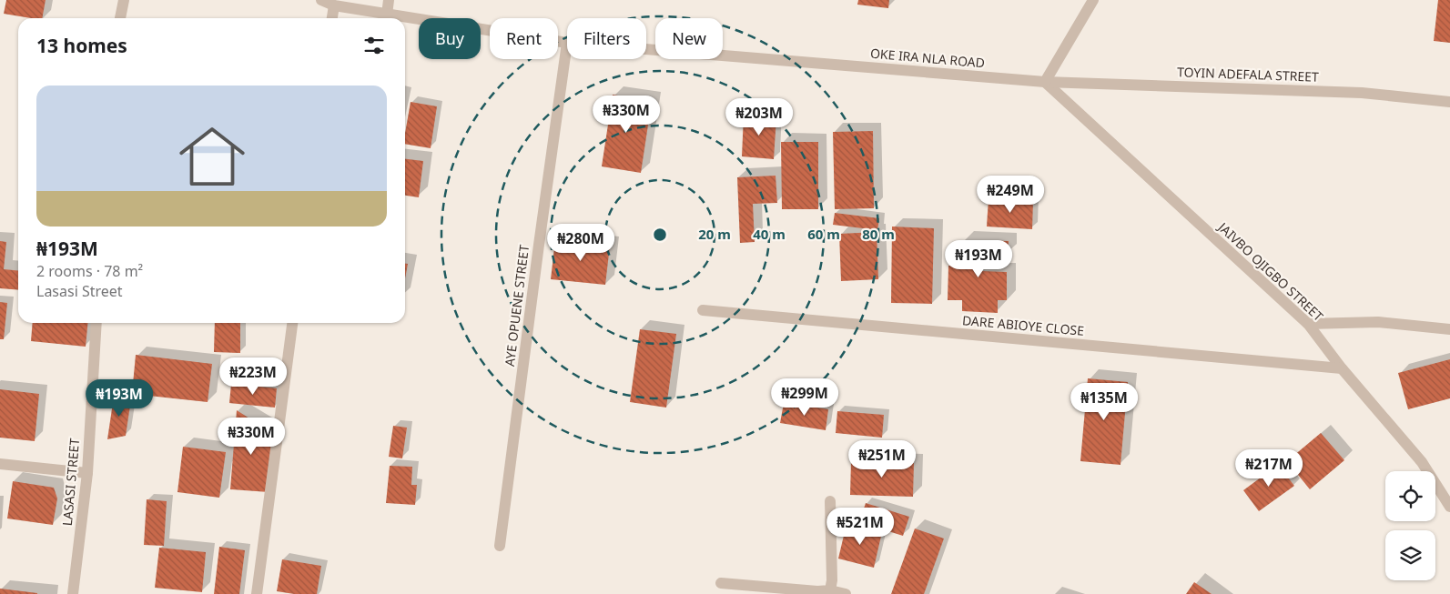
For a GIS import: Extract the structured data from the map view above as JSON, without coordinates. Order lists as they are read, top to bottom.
{
  "streets": {
    "street": [
      "OKE IRA NLA ROAD",
      "TOYIN ADEFALA STREET",
      "JAIVBO OJIGBO STREET",
      "AYE OPUENE STREET",
      "DARE ABIOYE CLOSE",
      "LASASI STREET"
    ]
  },
  "crossings": [
    ["OKE IRA NLA ROAD", "TOYIN ADEFALA STREET"],
    ["OKE IRA NLA ROAD", "JAIVBO OJIGBO STREET"],
    ["OKE IRA NLA ROAD", "AYE OPUENE STREET"],
    ["TOYIN ADEFALA STREET", "JAIVBO OJIGBO STREET"],
    ["JAIVBO OJIGBO STREET", "DARE ABIOYE CLOSE"]
  ],
  "page": {
    "chip": [
      "Buy",
      "Rent",
      "Filters",
      "New"
    ],
    "heading": "13 homes",
    "list": [
      {
        "name": "₦193M",
        "note": "2 rooms · 78 m² · Lasasi Street"
      }
    ],
    "price": [
      "₦330M",
      "₦203M",
      "₦249M",
      "₦280M",
      "₦193M",
      "₦223M",
      "₦299M",
      "₦193M",
      "₦135M",
      "₦330M",
      "₦251M",
      "₦217M",
      "₦521M"
    ]
  },
  "rings": [
    "20 m",
    "40 m",
    "60 m",
    "80 m"
  ]
}
